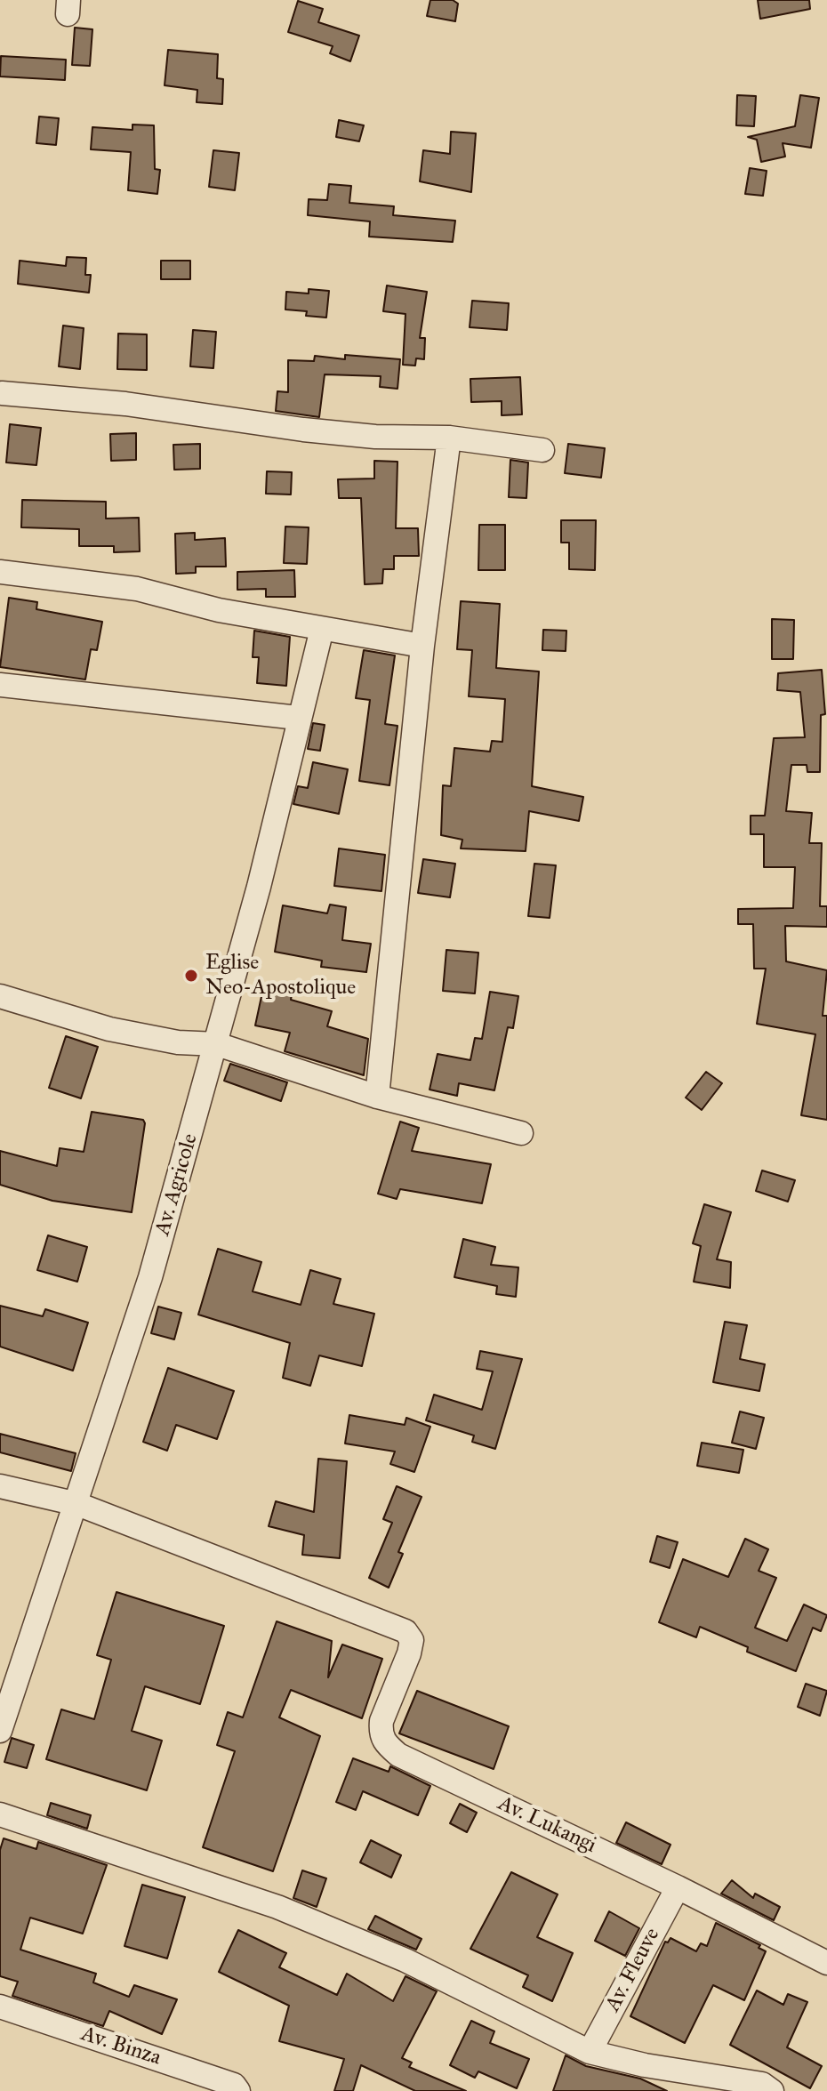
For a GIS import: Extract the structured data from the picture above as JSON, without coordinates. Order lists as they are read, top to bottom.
{
  "streets": {
    "street": [
      "Av. Agricole",
      "Av. Lukangi",
      "Av. Fleuve",
      "Av. Binza"
    ]
  },
  "crossings": [
    ["Av. Agricole", "Av. Lukangi"],
    ["Av. Lukangi", "Av. Fleuve"]
  ],
  "places": ["Eglise Neo-Apostolique"]
}
